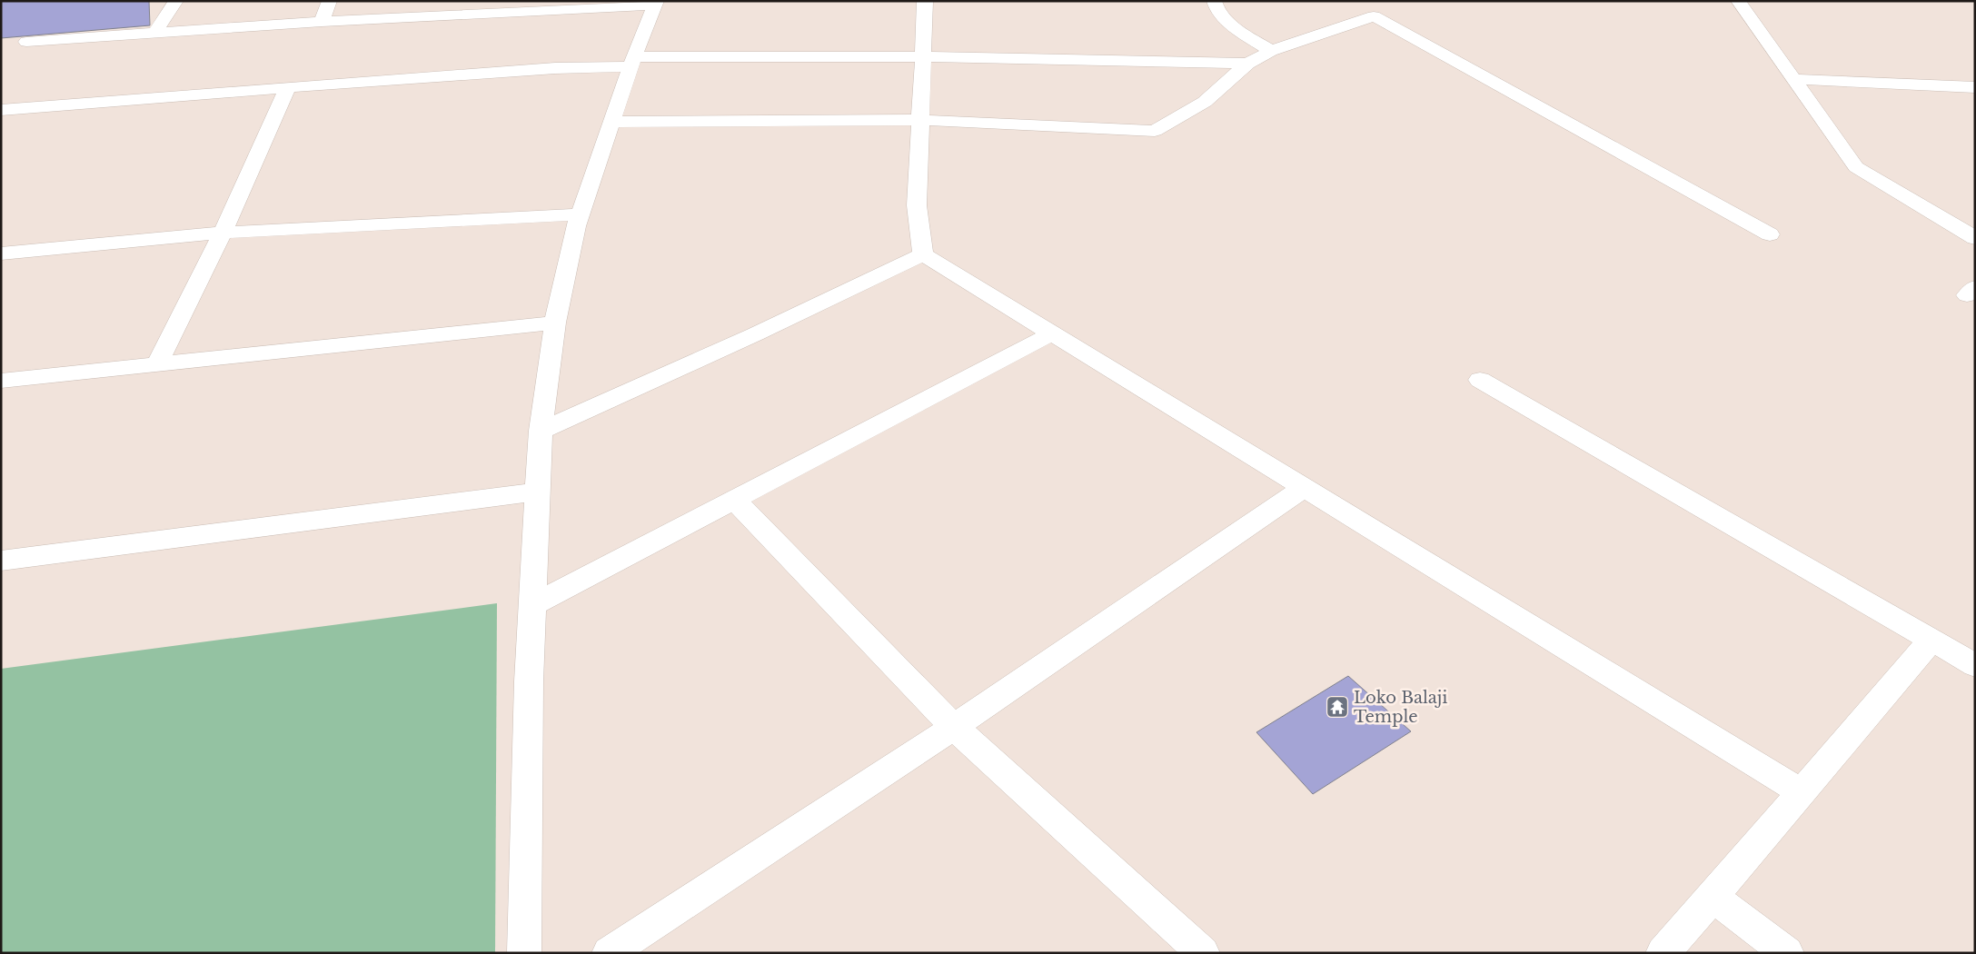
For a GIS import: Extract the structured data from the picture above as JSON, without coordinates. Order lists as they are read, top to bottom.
{
  "places": {
    "temple": ["Loko Balaji Temple"]
  }
}
